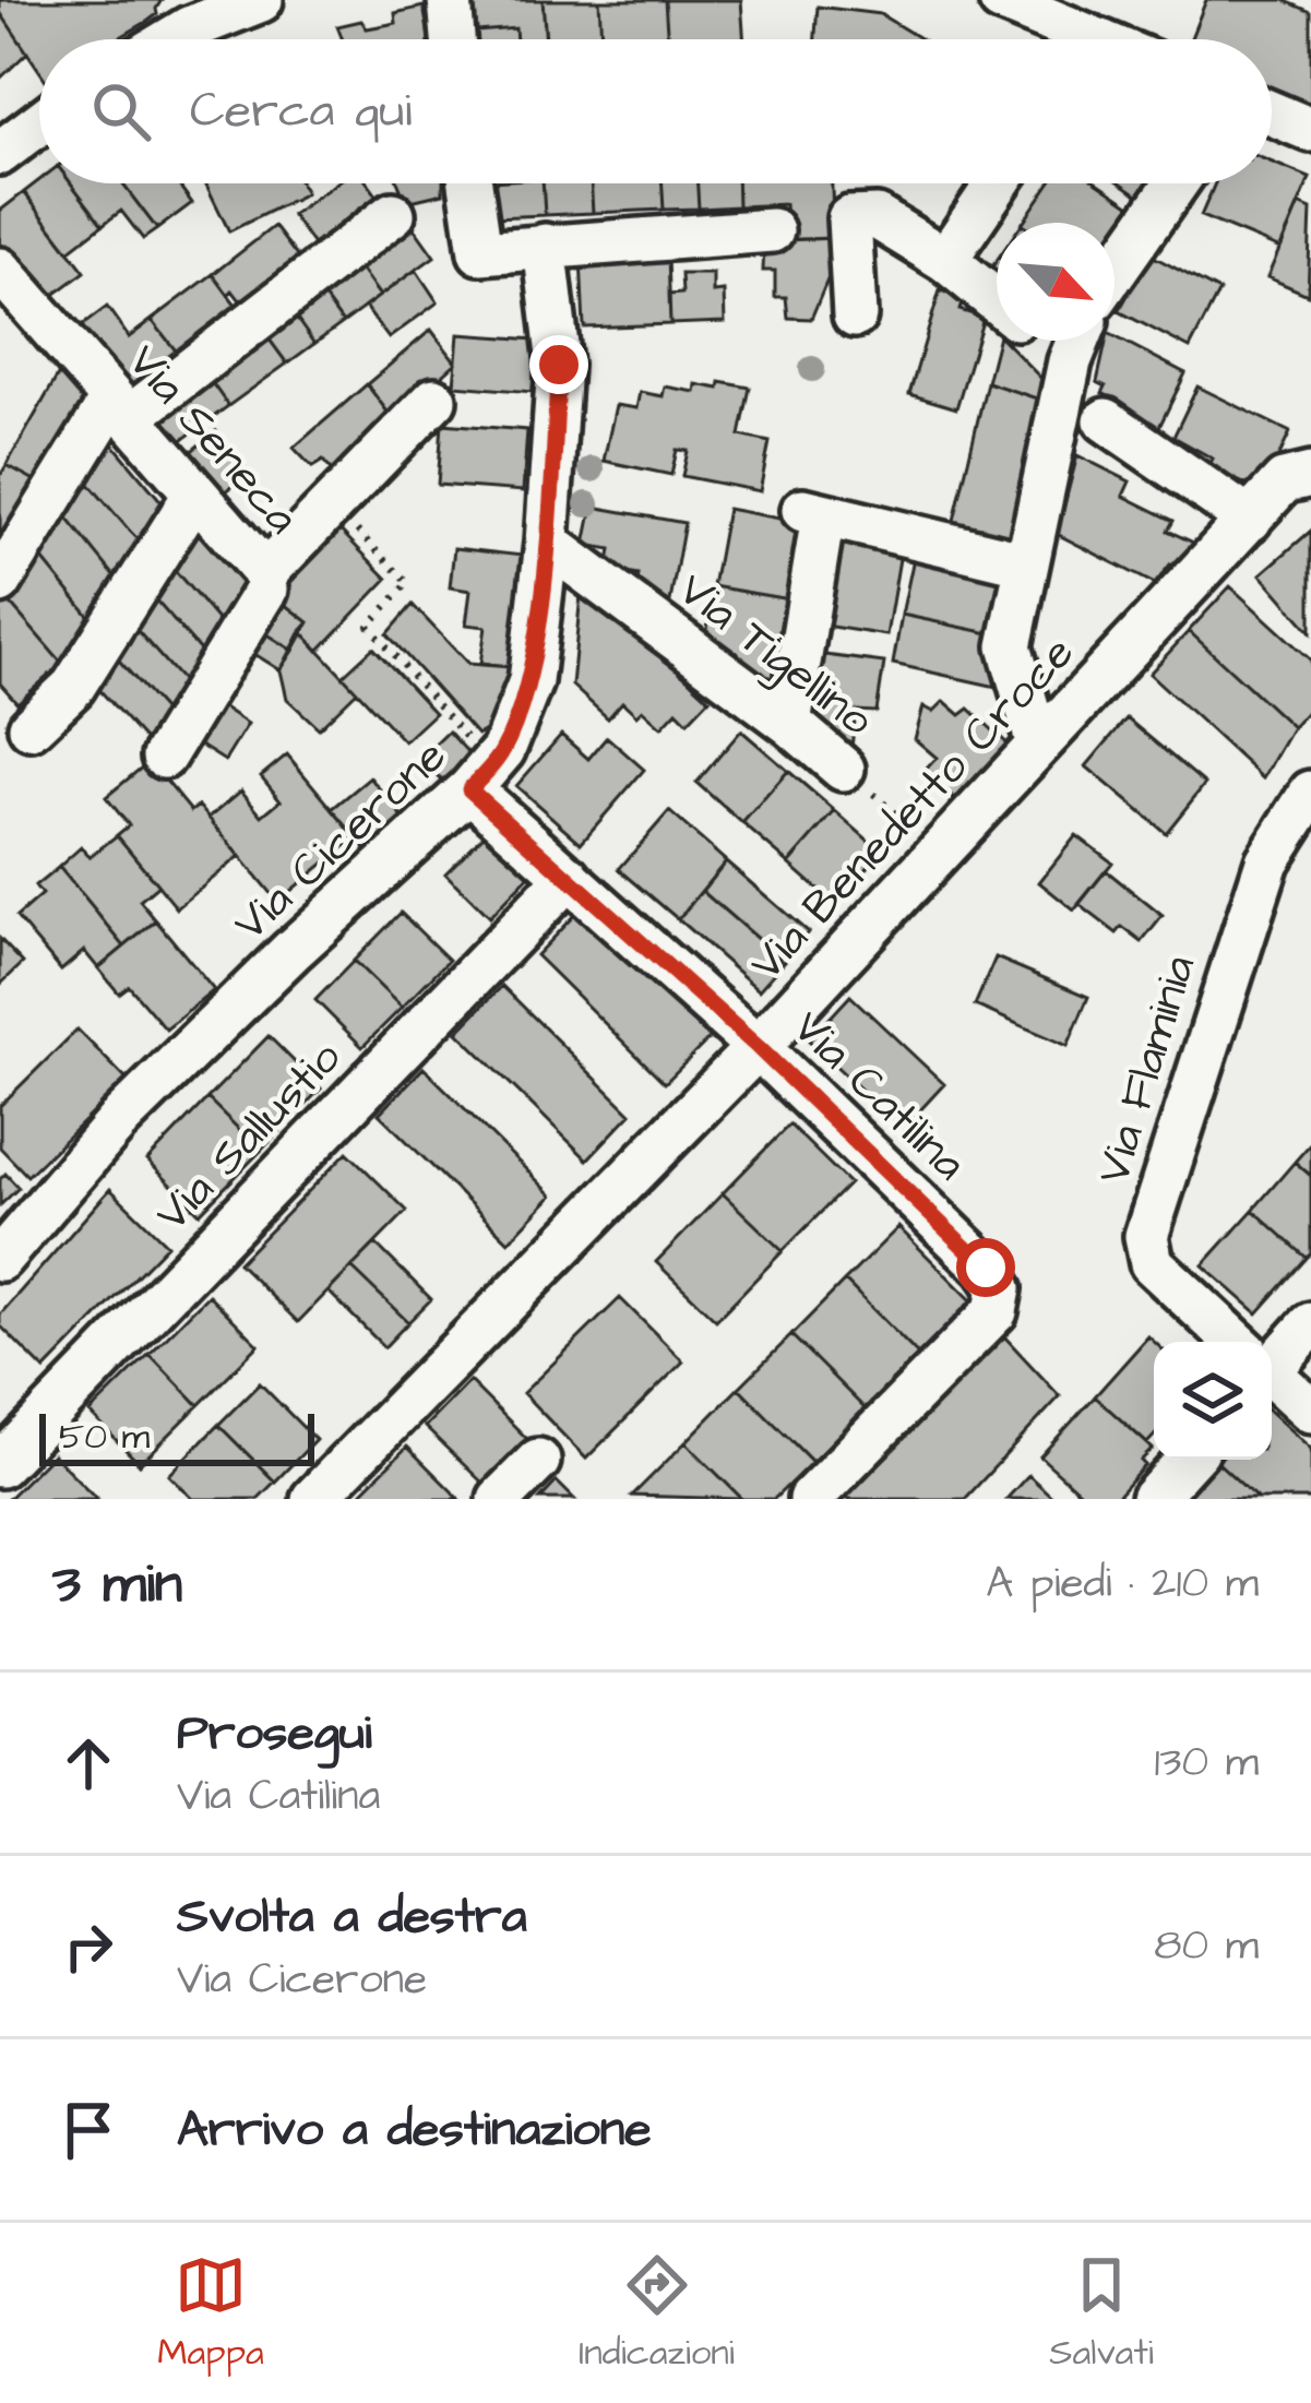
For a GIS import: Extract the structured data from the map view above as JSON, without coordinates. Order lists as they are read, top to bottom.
{
  "streets": {
    "street": [
      "Via Seneca",
      "Via Tigellino",
      "Via Benedetto Croce",
      "Via Cicerone",
      "Via Flaminia",
      "Via Catilina",
      "Via Sallustio"
    ]
  },
  "crossings": [
    ["Via Tigellino", "Via Benedetto Croce"],
    ["Via Tigellino", "Via Cicerone"],
    ["Via Benedetto Croce", "Via Catilina"],
    ["Via Cicerone", "Via Catilina"],
    ["Via Catilina", "Via Sallustio"]
  ],
  "scale_bar": "50 m",
  "north": "bottom right",
  "page": {
    "search": "Cerca qui",
    "scale": "50 m",
    "heading": ["3 min", "A piedi · 210 m"],
    "list": [
      ["Prosegui", "Via Catilina", "130 m"],
      ["Svolta a destra", "Via Cicerone", "80 m"],
      "Arrivo a destinazione"
    ],
    "nav": ["Mappa", "Indicazioni", "Salvati"]
  }
}
